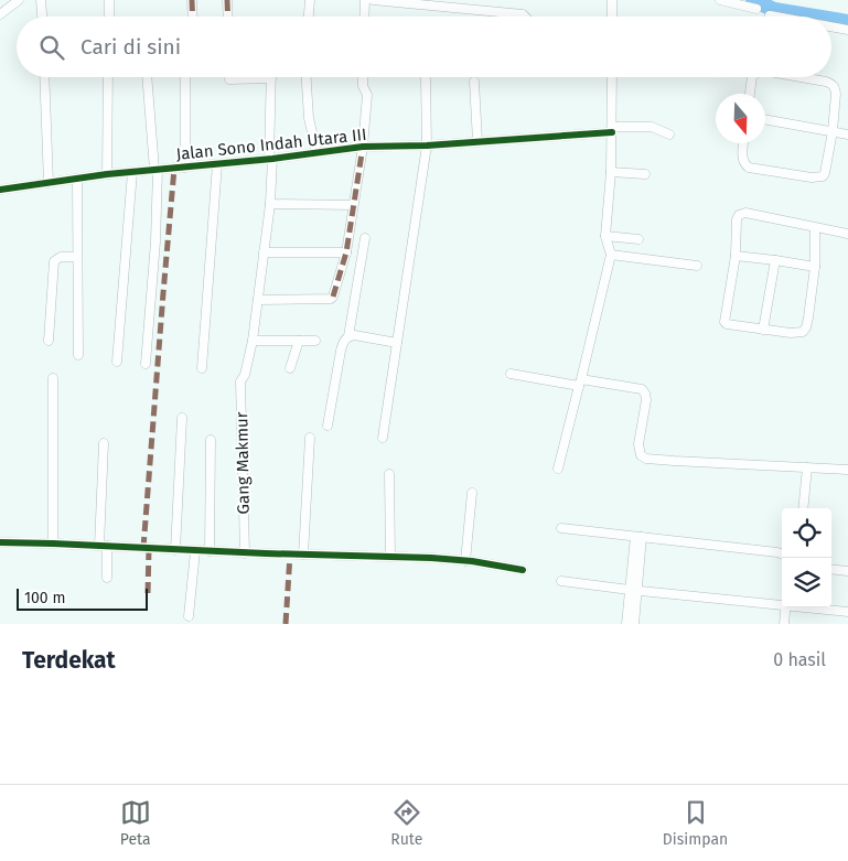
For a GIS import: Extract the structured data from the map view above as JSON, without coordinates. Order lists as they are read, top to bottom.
{
  "streets": {
    "street": ["Jalan Sono Indah Utara III", "Gang Makmur"]
  },
  "crossings": [
    ["Jalan Sono Indah Utara III", "Gang Makmur"]
  ],
  "scale_bar": "100 m",
  "north": "bottom",
  "page": {
    "search": "Cari di sini",
    "scale": "100 m",
    "heading": ["Terdekat", "0 hasil"],
    "nav": ["Peta", "Rute", "Disimpan"]
  }
}
